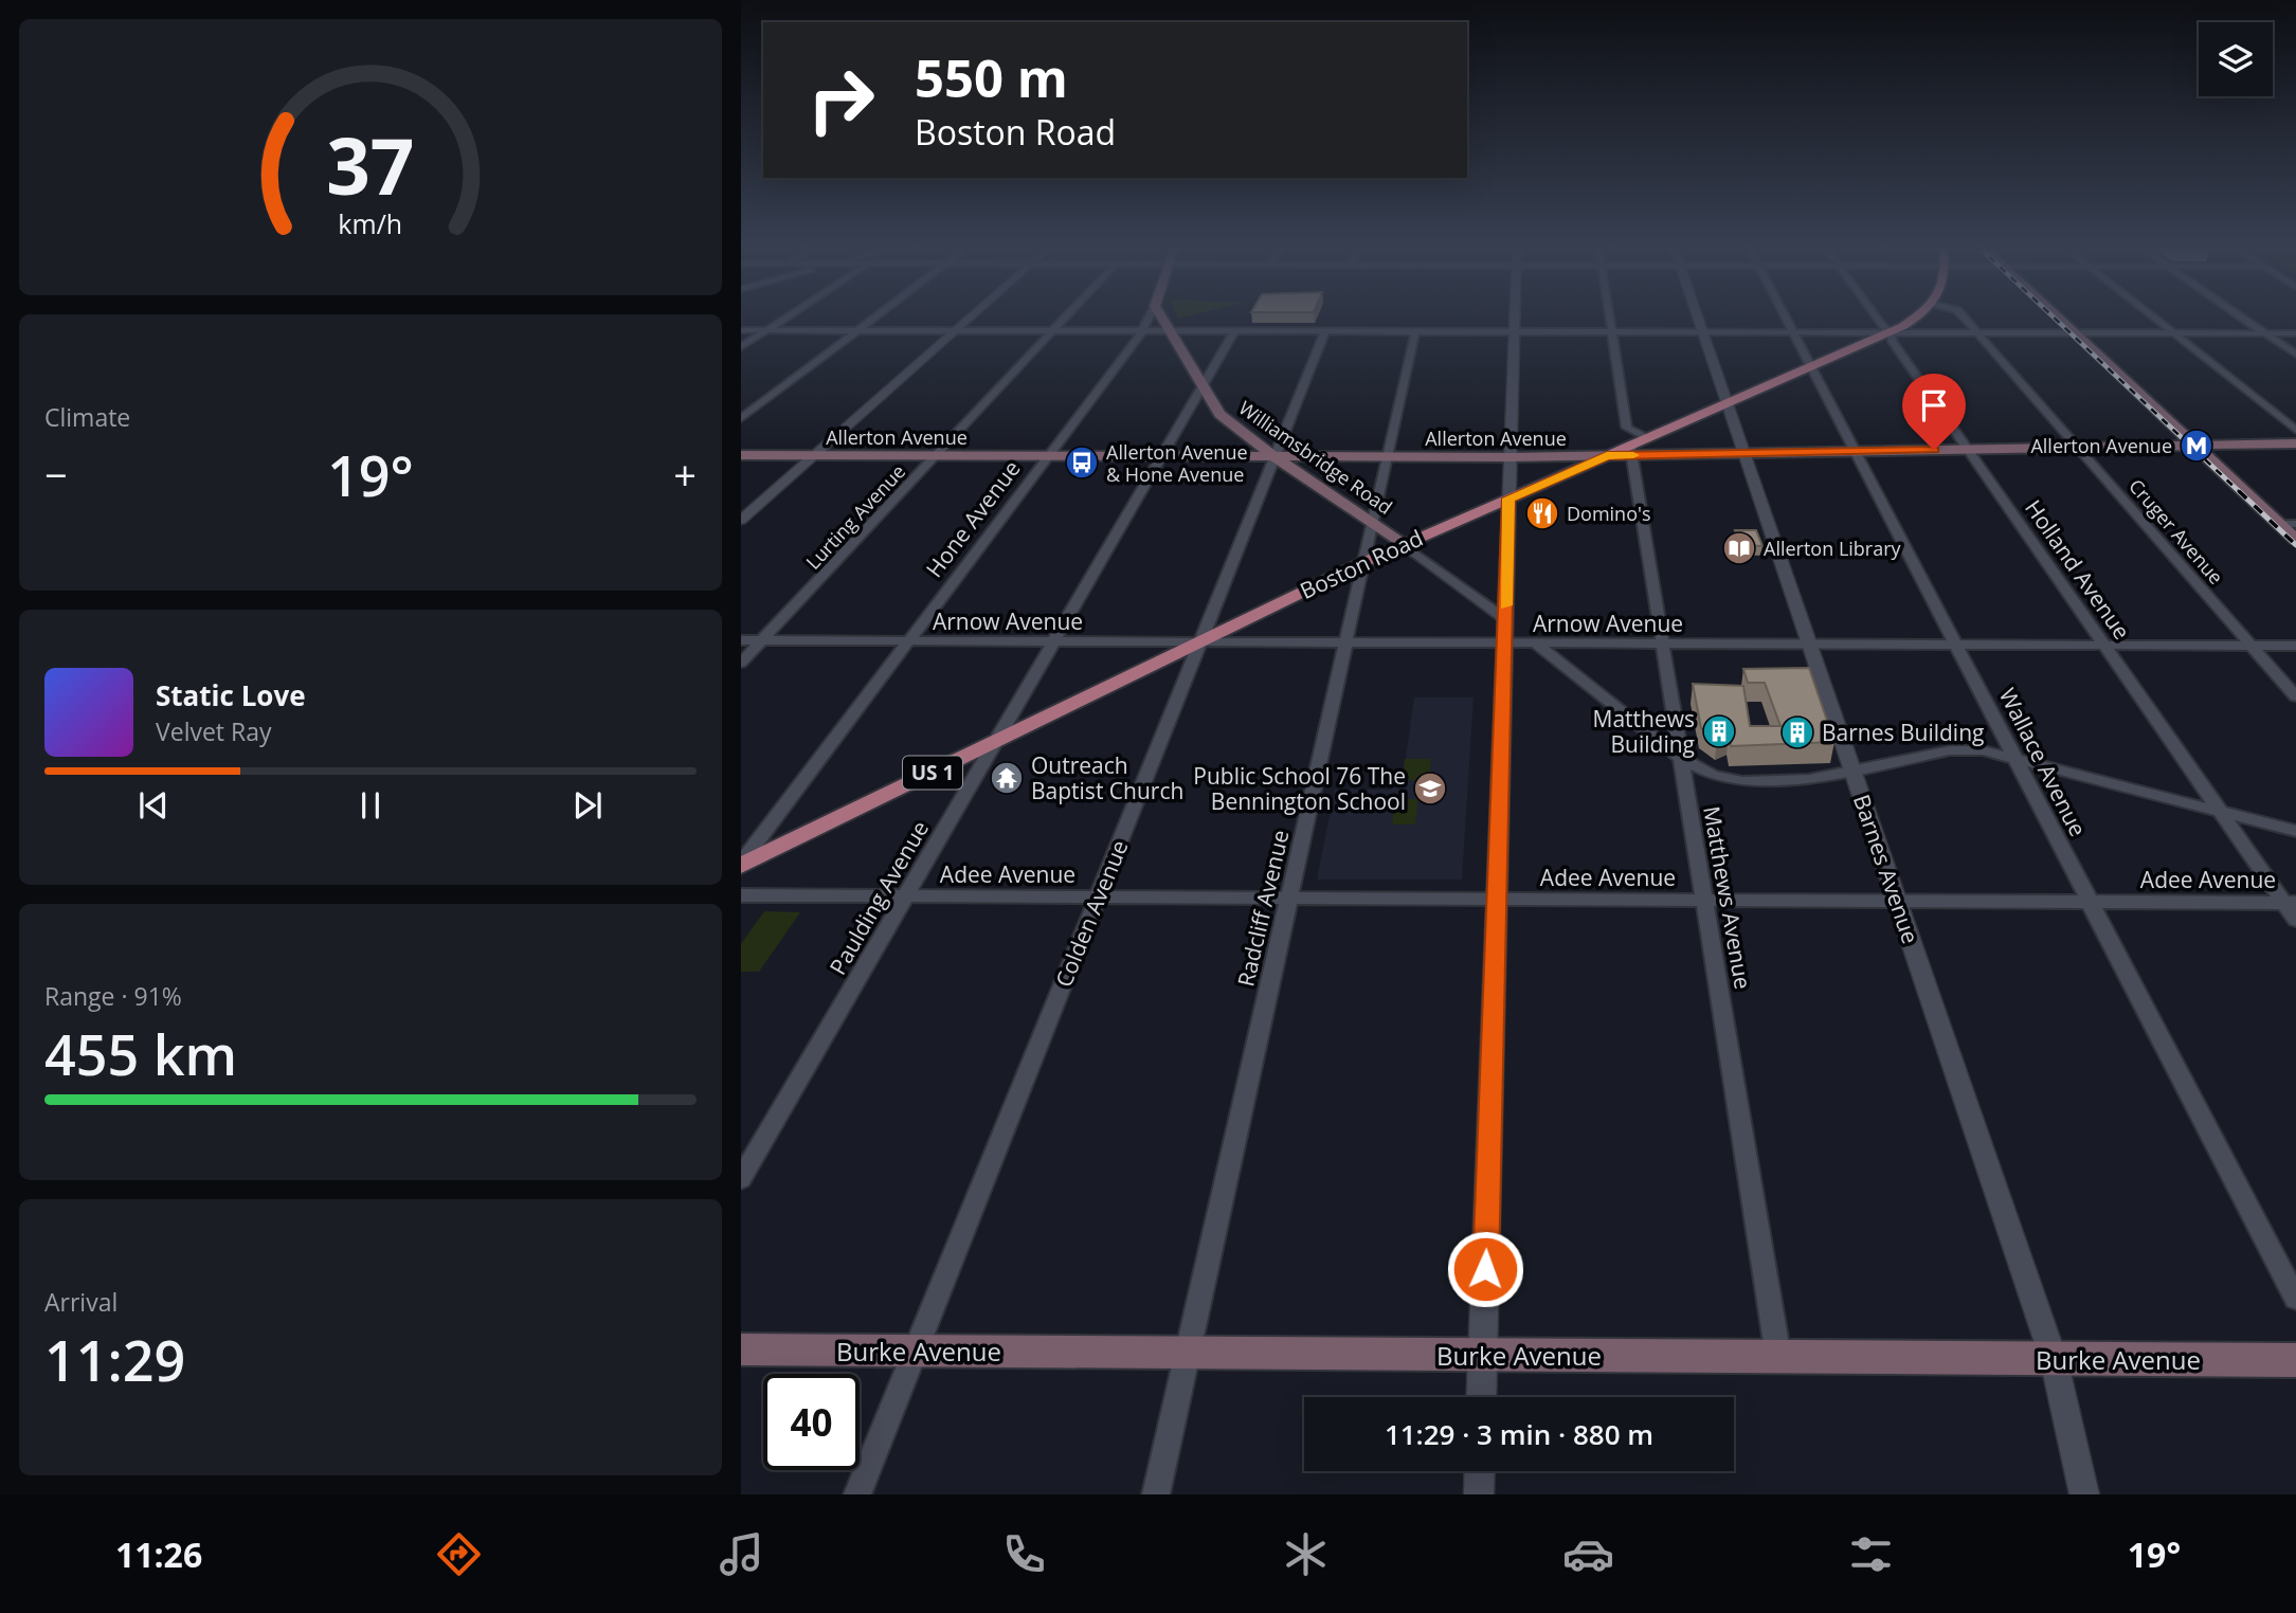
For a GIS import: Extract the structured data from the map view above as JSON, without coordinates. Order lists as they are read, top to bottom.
{
  "streets": {
    "main road": [
      "Allerton Avenue",
      "Williamsbridge Road",
      "Boston Road",
      "US 1",
      "Burke Avenue"
    ],
    "street": [
      "Lurting Avenue",
      "Hone Avenue",
      "Cruger Avenue",
      "Holland Avenue",
      "Arnow Avenue",
      "Wallace Avenue",
      "Barnes Avenue",
      "Adee Avenue",
      "Paulding Avenue",
      "Matthews Avenue",
      "Radcliff Avenue",
      "Colden Avenue"
    ]
  },
  "crossings": [
    ["Allerton Avenue", "Williamsbridge Road"],
    ["Allerton Avenue", "Lurting Avenue"],
    ["Allerton Avenue", "Hone Avenue"],
    ["Allerton Avenue", "Boston Road"],
    ["Allerton Avenue", "Paulding Avenue"],
    ["Allerton Avenue", "Radcliff Avenue"],
    ["Allerton Avenue", "Colden Avenue"],
    ["Williamsbridge Road", "Boston Road"],
    ["Williamsbridge Road", "Paulding Avenue"],
    ["Williamsbridge Road", "Radcliff Avenue"],
    ["Williamsbridge Road", "Colden Avenue"],
    ["Lurting Avenue", "Arnow Avenue"],
    ["Hone Avenue", "Boston Road"],
    ["Hone Avenue", "Arnow Avenue"],
    ["Cruger Avenue", "Arnow Avenue"],
    ["Boston Road", "Holland Avenue"],
    ["Boston Road", "Arnow Avenue"],
    ["Boston Road", "Wallace Avenue"],
    ["Boston Road", "Barnes Avenue"],
    ["Boston Road", "Paulding Avenue"],
    ["Boston Road", "Matthews Avenue"],
    ["Boston Road", "Radcliff Avenue"],
    ["Boston Road", "Colden Avenue"],
    ["Holland Avenue", "Arnow Avenue"],
    ["Holland Avenue", "Adee Avenue"],
    ["Arnow Avenue", "Wallace Avenue"],
    ["Arnow Avenue", "Barnes Avenue"],
    ["Arnow Avenue", "Paulding Avenue"],
    ["Arnow Avenue", "Matthews Avenue"],
    ["Arnow Avenue", "Radcliff Avenue"],
    ["Arnow Avenue", "Colden Avenue"],
    ["Wallace Avenue", "Adee Avenue"],
    ["Barnes Avenue", "Adee Avenue"],
    ["Barnes Avenue", "Burke Avenue"],
    ["Adee Avenue", "Paulding Avenue"],
    ["Adee Avenue", "Matthews Avenue"],
    ["Adee Avenue", "Radcliff Avenue"],
    ["Adee Avenue", "Colden Avenue"],
    ["Matthews Avenue", "Burke Avenue"],
    ["Radcliff Avenue", "Burke Avenue"],
    ["Colden Avenue", "Burke Avenue"]
  ],
  "places": {
    "metro station": ["Allerton Avenue"],
    "bus stop": ["Allerton Avenue & Hone Avenue"],
    "restaurant": ["Domino's"],
    "library": ["Allerton Library"],
    "building": ["Matthews Building", "Barnes Building"],
    "temple": ["Outreach Baptist Church"],
    "school or university": ["Public School 76 The Bennington School"]
  },
  "page": {
    "turn": ["550 m", "Boston Road"],
    "tile": [
      "Climate",
      ["Range · 91%", "455 km"],
      ["Arrival", "11:29"]
    ],
    "heat": ["−", "19°", "+"],
    "song": ["Static Love", "Velvet Ray"],
    "limit": "40",
    "trip": "11:29 · 3 min · 880 m",
    "tabs": ["11:26", "19°"],
    "gauge": ["37", "km/h"]
  }
}
